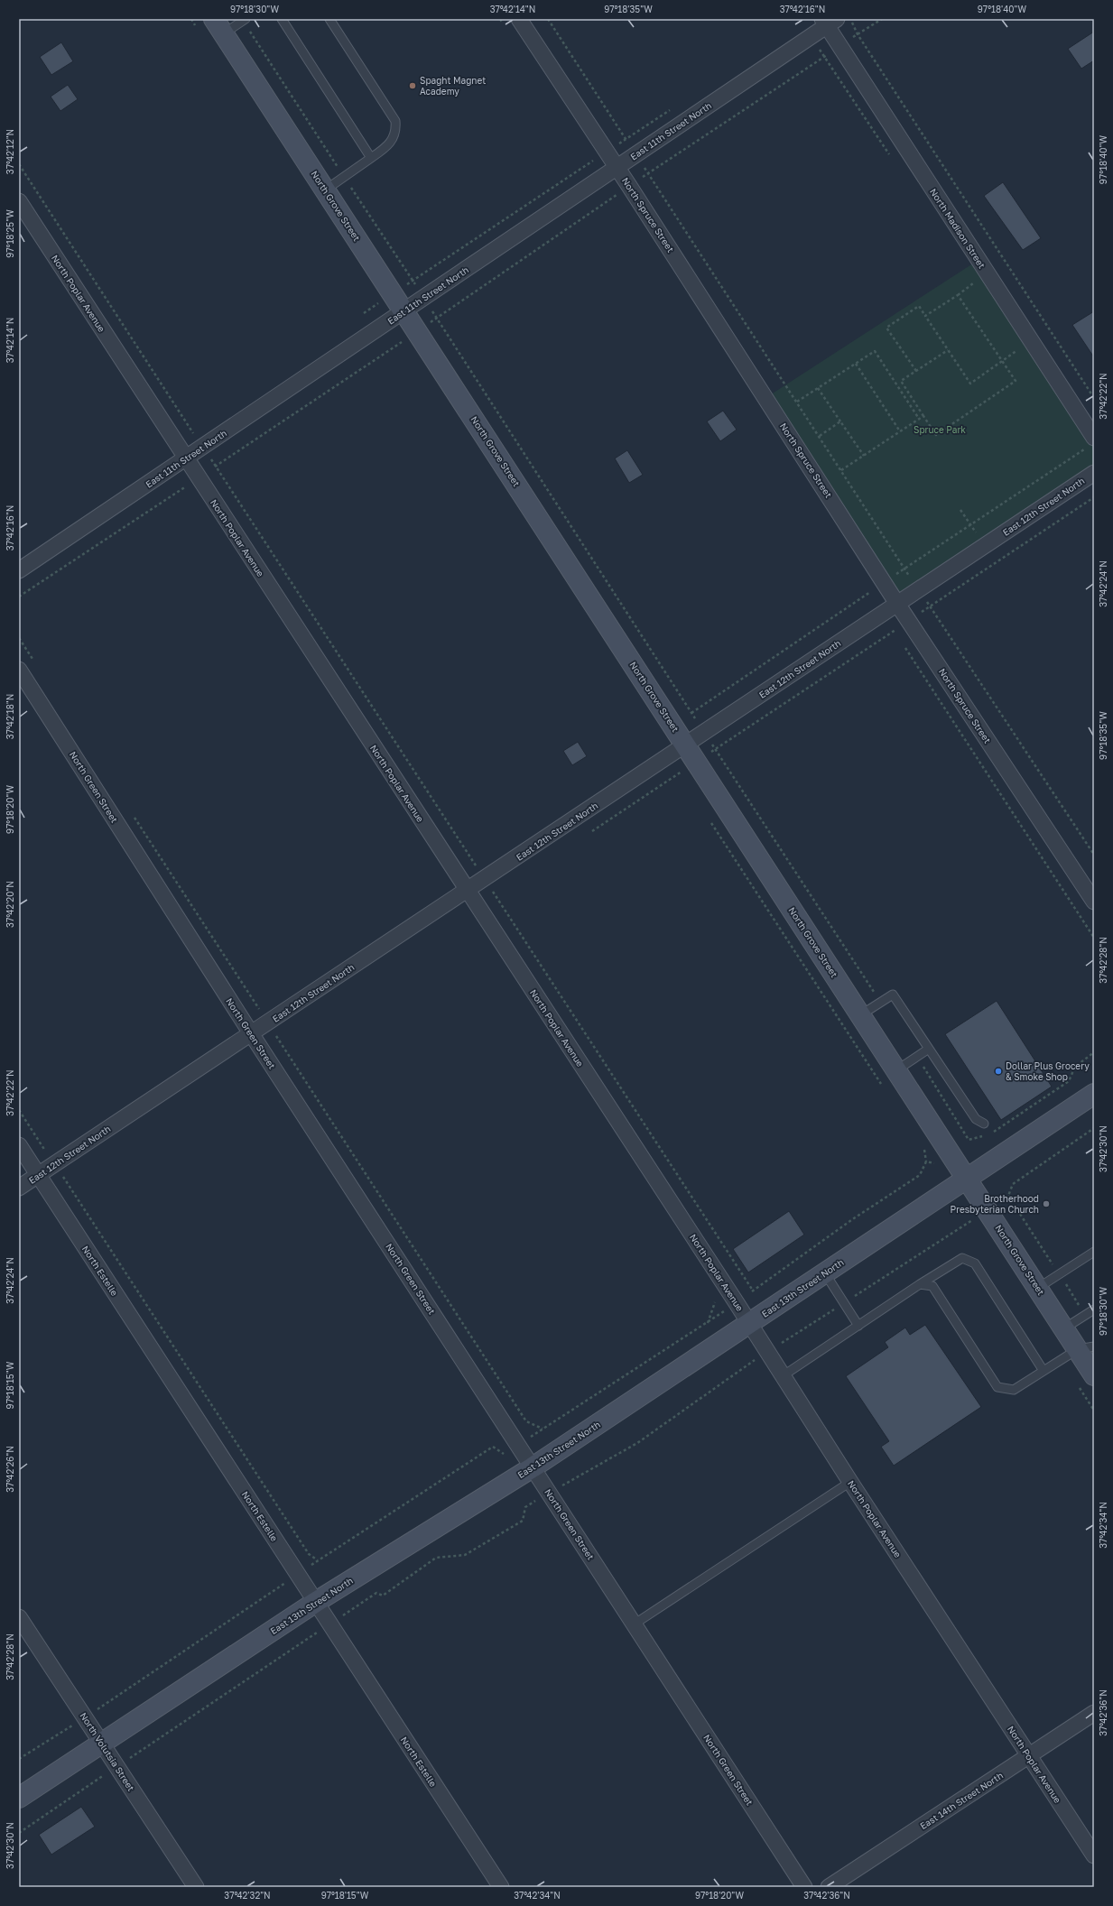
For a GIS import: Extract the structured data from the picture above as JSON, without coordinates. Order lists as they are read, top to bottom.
{
  "streets": {
    "street": [
      "East 11th Street North",
      "North Grove Street",
      "North Spruce Street",
      "North Madison Street",
      "North Poplar Avenue",
      "East 12th Street North",
      "North Green Street",
      "North Estelle",
      "East 13th Street North",
      "North Volutsia Street",
      "East 14th Street North"
    ]
  },
  "crossings": [
    ["East 11th Street North", "North Grove Street"],
    ["East 11th Street North", "North Spruce Street"],
    ["East 11th Street North", "North Madison Street"],
    ["East 11th Street North", "North Poplar Avenue"],
    ["North Grove Street", "East 12th Street North"],
    ["North Grove Street", "East 13th Street North"],
    ["North Spruce Street", "East 12th Street North"],
    ["North Poplar Avenue", "East 12th Street North"],
    ["North Poplar Avenue", "East 13th Street North"],
    ["North Poplar Avenue", "East 14th Street North"],
    ["East 12th Street North", "North Green Street"],
    ["East 12th Street North", "North Estelle"],
    ["North Green Street", "East 13th Street North"],
    ["North Estelle", "East 13th Street North"],
    ["East 13th Street North", "North Volutsia Street"]
  ],
  "parks": ["Spruce Park"],
  "places": ["Spaght Magnet Academy", "Dollar Plus Grocery & Smoke Shop", "Brotherhood Presbyterian Church"],
  "coordinates": [
    "97°18'30\"W",
    "37°42'14\"N",
    "97°18'35\"W",
    "37°42'16\"N",
    "97°18'40\"W",
    "37°42'12\"N",
    "97°18'25\"W",
    "37°42'22\"N",
    "37°42'24\"N",
    "37°42'18\"N",
    "97°18'20\"W",
    "37°42'20\"N",
    "37°42'28\"N",
    "37°42'30\"N",
    "97°18'15\"W",
    "37°42'26\"N",
    "37°42'34\"N",
    "37°42'36\"N",
    "37°42'32\"N"
  ]
}
